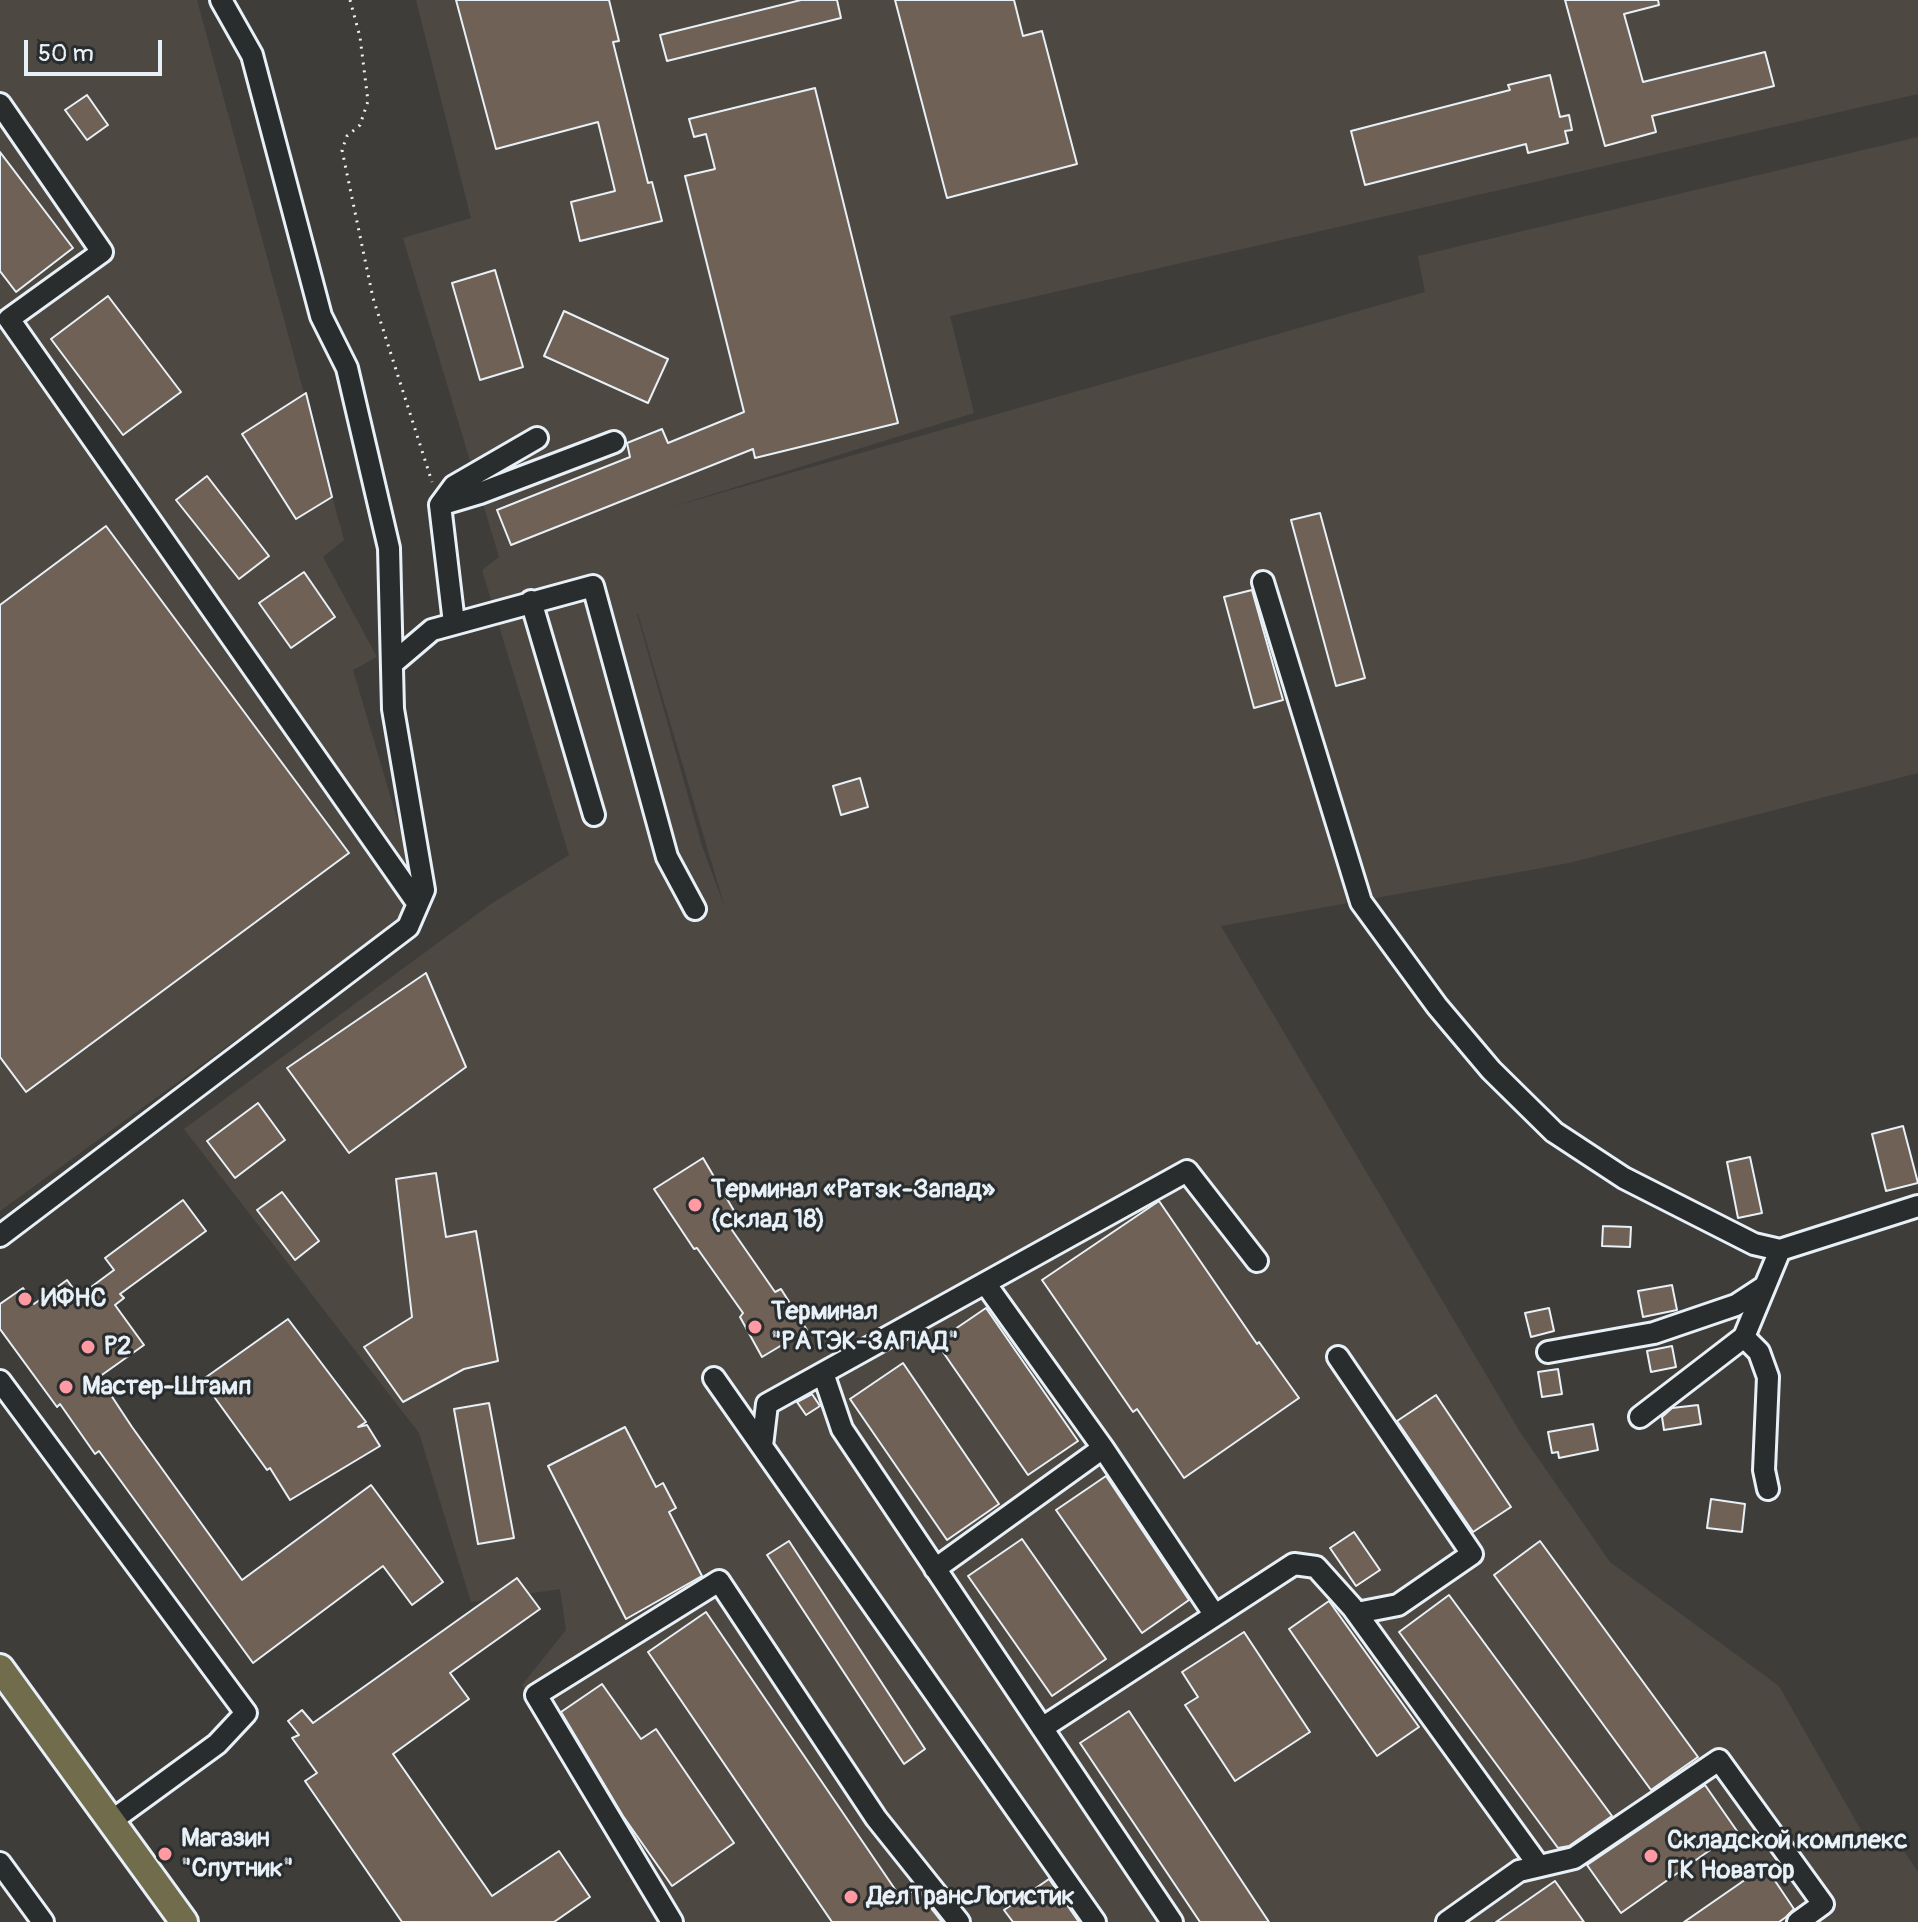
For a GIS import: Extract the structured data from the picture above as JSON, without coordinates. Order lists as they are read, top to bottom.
{
  "places": [
    "Терминал «Ратэк-Запад» (склад 18)",
    "ИФНС",
    "Терминал \"РАТЭК-ЗАПАД\"",
    "Р2",
    "Мастер-Штамп",
    "Магазин \"Спутник\"",
    "Складской комплекс ГК Новатор",
    "ДелТрансЛогистик"
  ],
  "scale_bar": "50 m"
}
